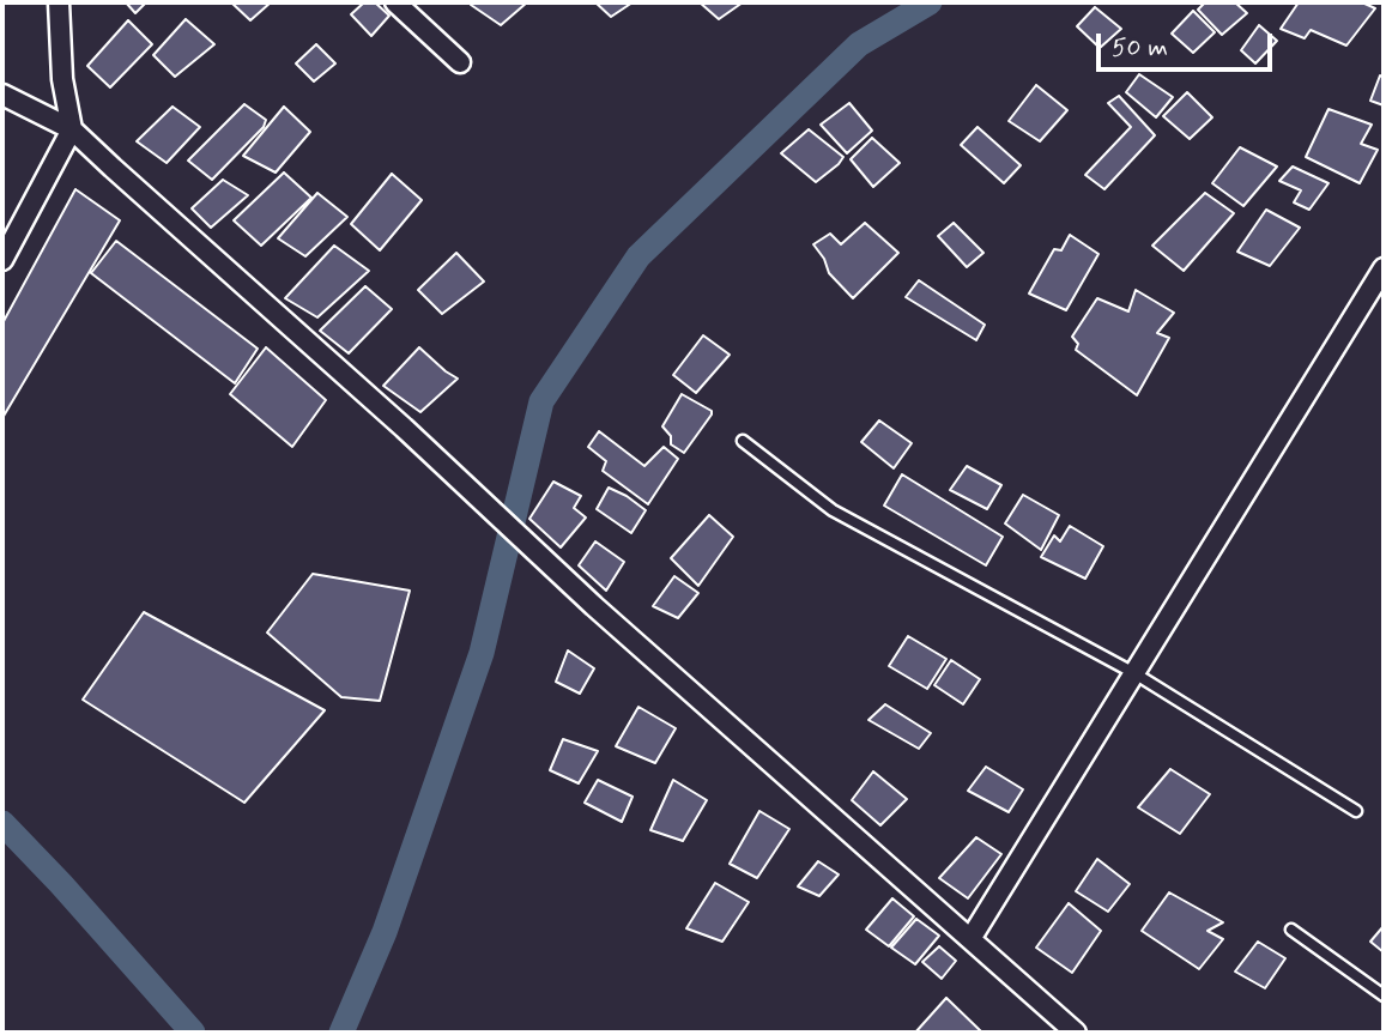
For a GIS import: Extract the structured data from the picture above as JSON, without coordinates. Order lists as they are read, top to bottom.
{
  "scale_bar": "50 m"
}
